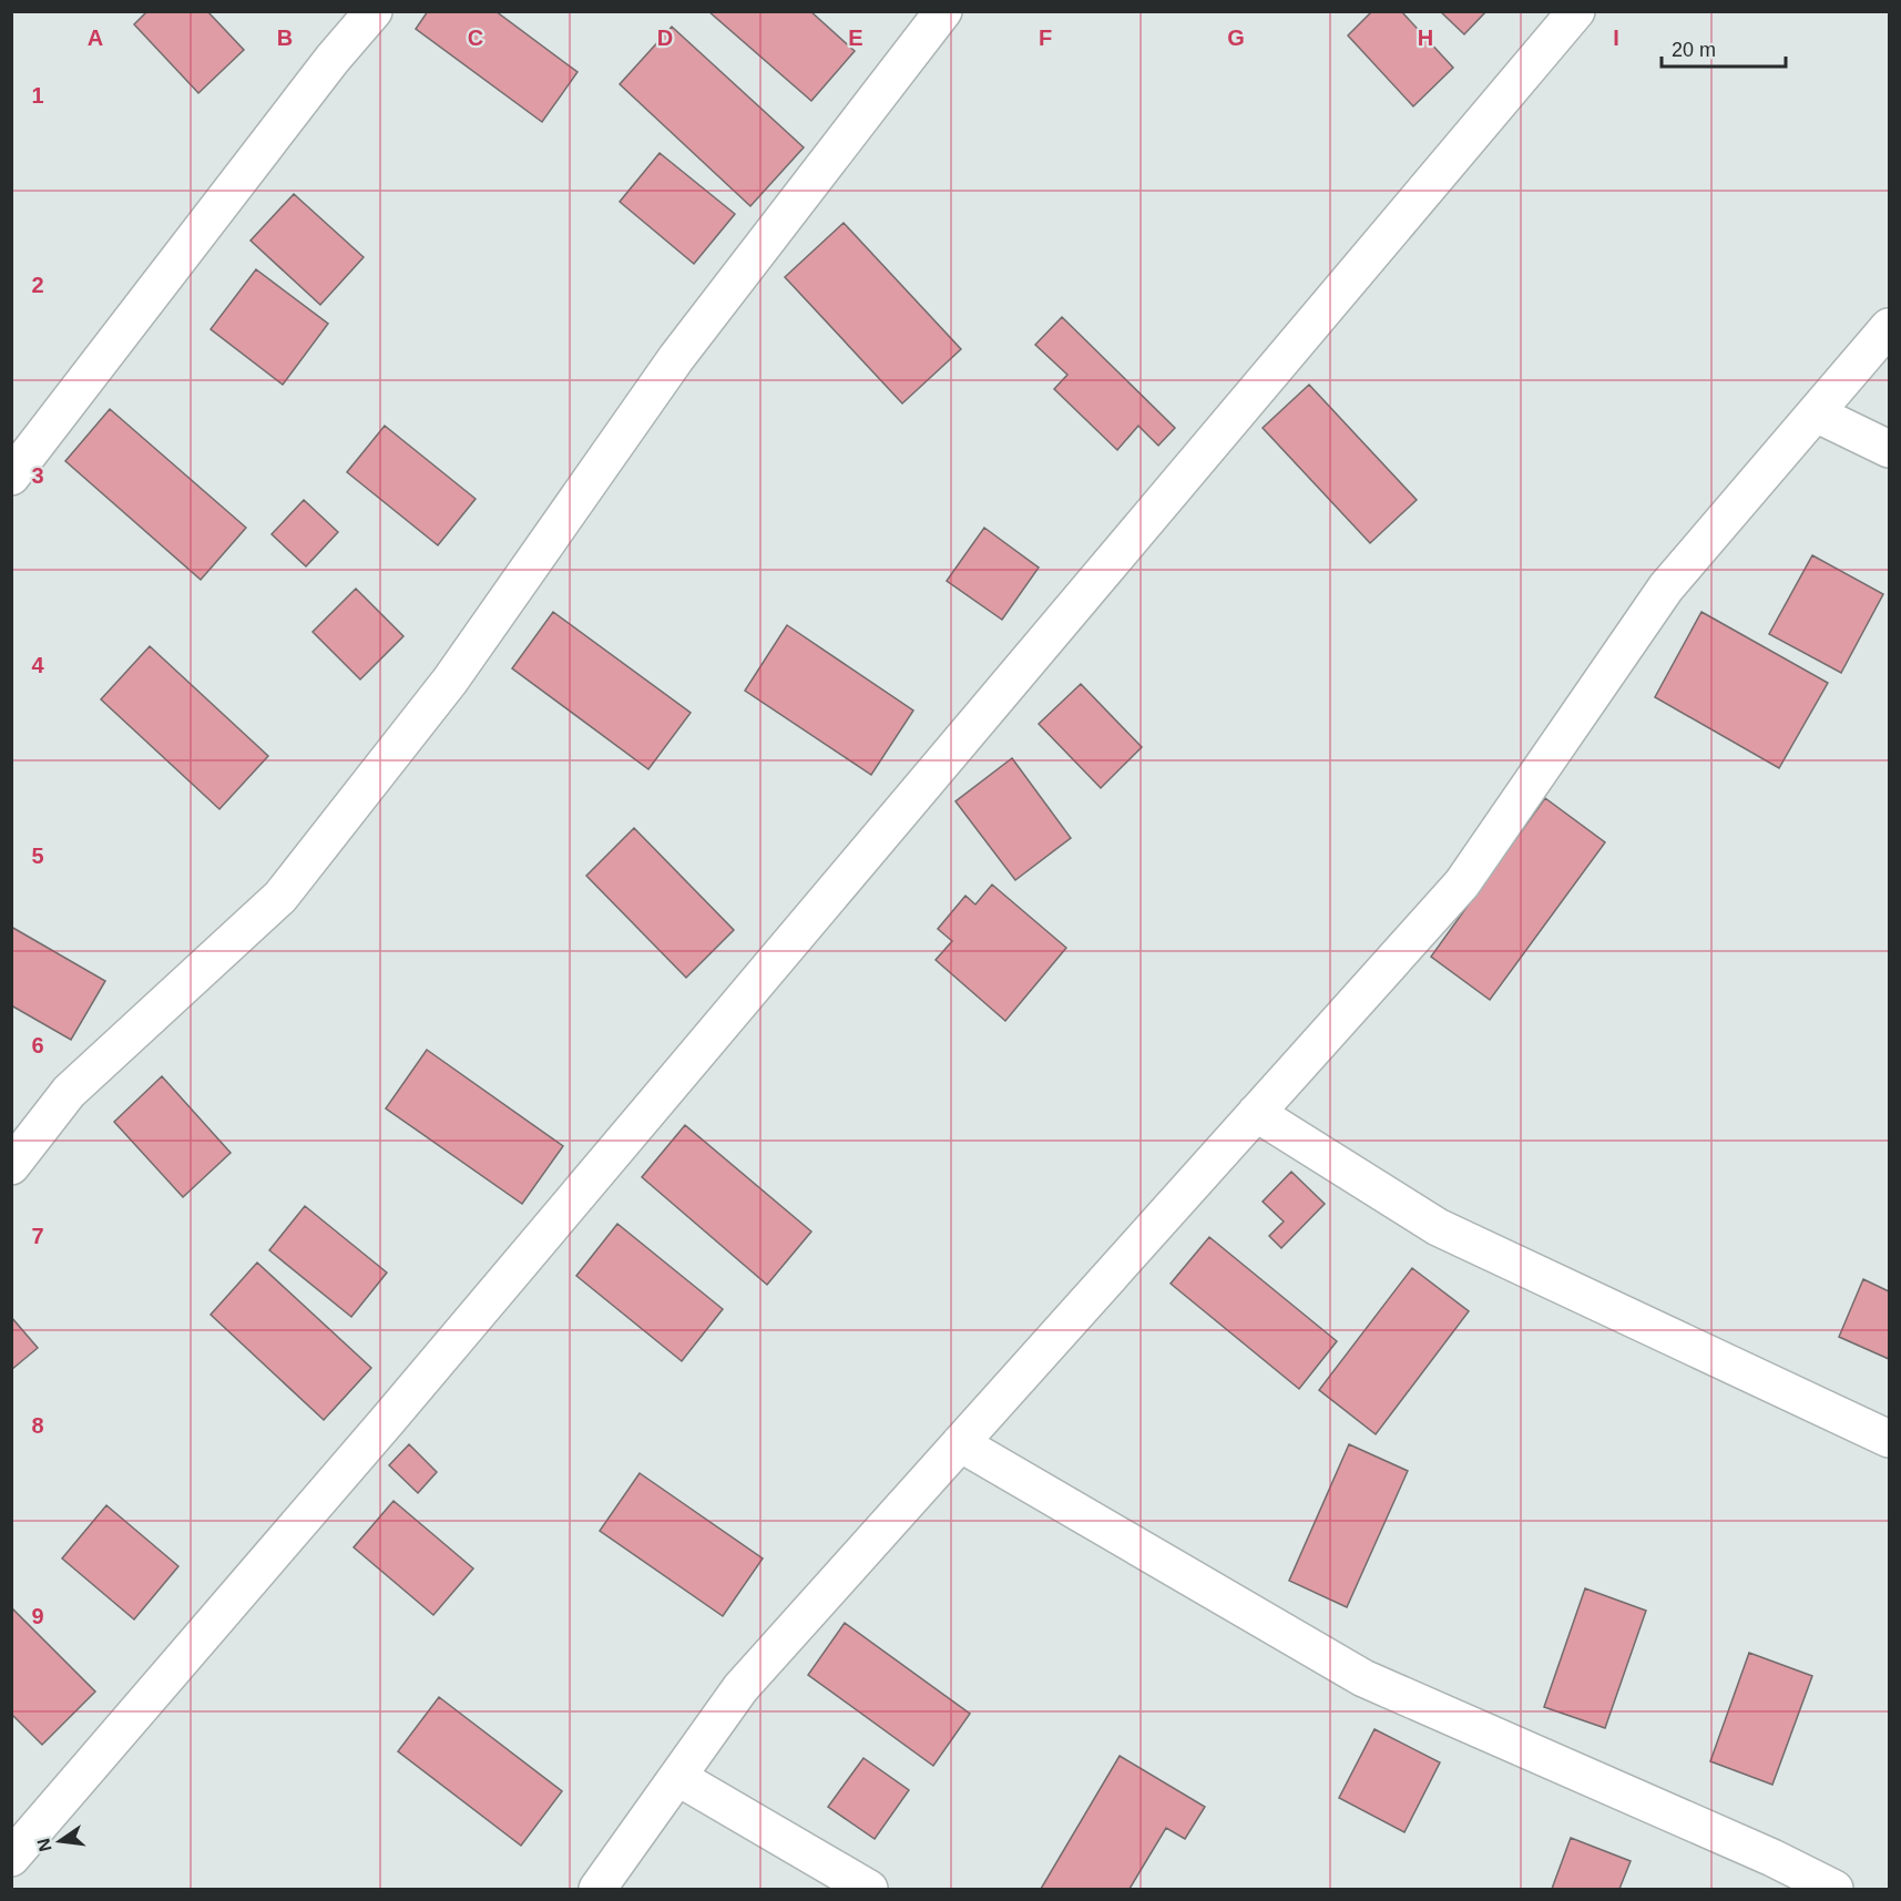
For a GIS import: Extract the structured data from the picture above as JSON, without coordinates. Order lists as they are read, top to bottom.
{
  "scale_bar": "20 m",
  "north": "left",
  "grid": {
    "columns": [
      "A",
      "B",
      "C",
      "D",
      "E",
      "F",
      "G",
      "H",
      "I"
    ],
    "rows": [
      "1",
      "2",
      "3",
      "4",
      "5",
      "6",
      "7",
      "8",
      "9"
    ]
  }
}
